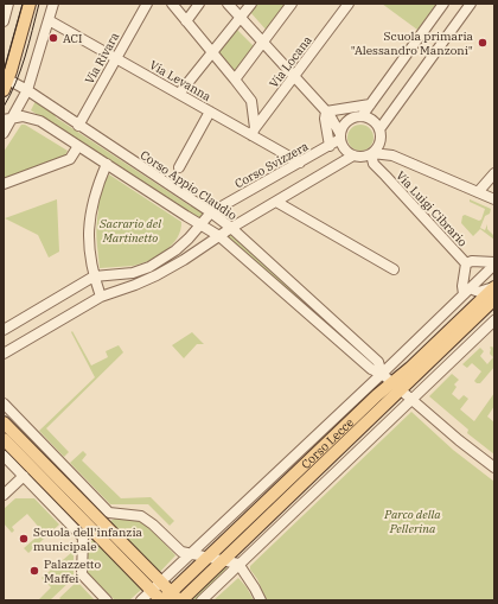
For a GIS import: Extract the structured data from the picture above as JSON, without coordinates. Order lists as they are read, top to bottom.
{
  "streets": {
    "main road": ["Corso Lecce"],
    "street": [
      "Via Rivara",
      "Via Locana",
      "Via Levanna",
      "Corso Svizzera",
      "Corso Appio Claudio",
      "Via Luigi Cibrario"
    ]
  },
  "crossings": [
    ["Via Rivara", "Via Levanna"],
    ["Via Rivara", "Corso Appio Claudio"],
    ["Via Locana", "Via Levanna"],
    ["Via Levanna", "Corso Svizzera"],
    ["Corso Svizzera", "Corso Appio Claudio"],
    ["Corso Svizzera", "Via Luigi Cibrario"],
    ["Corso Appio Claudio", "Corso Lecce"],
    ["Via Luigi Cibrario", "Corso Lecce"]
  ],
  "parks": ["Sacrario del Martinetto", "Parco della Pellerina"],
  "places": [
    "ACI",
    "Scuola primaria \"Alessandro Manzoni\"",
    "Scuola dell'infanzia municipale",
    "Palazzetto Maffei"
  ]
}
